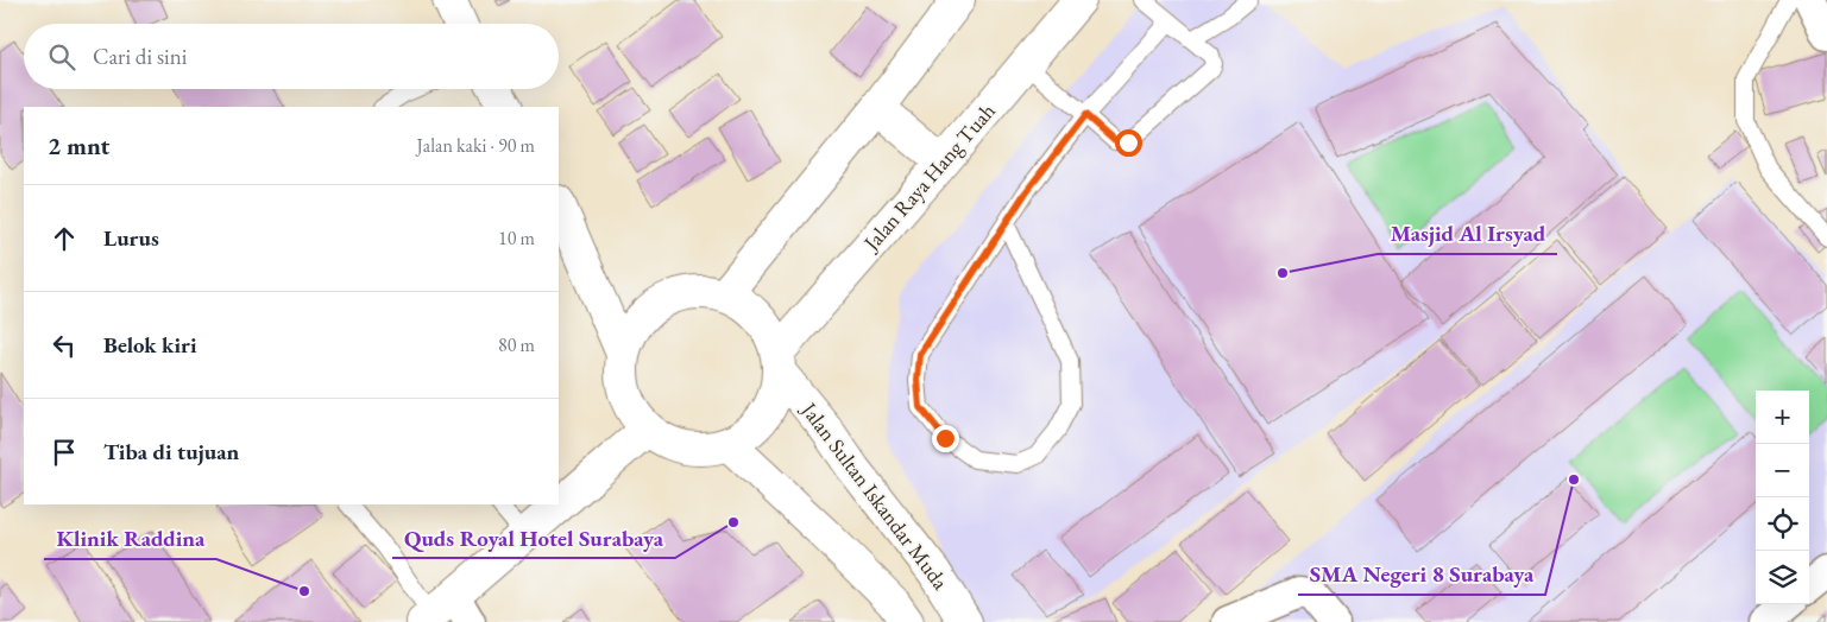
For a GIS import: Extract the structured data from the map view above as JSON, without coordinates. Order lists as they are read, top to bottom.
{
  "streets": {
    "main road": ["Jalan Raya Hang Tuah", "Jalan Sultan Iskandar Muda"]
  },
  "crossings": [
    ["Jalan Raya Hang Tuah", "Jalan Sultan Iskandar Muda"]
  ],
  "places": [
    "Masjid Al Irsyad",
    "SMA Negeri 8 Surabaya",
    "Quds Royal Hotel Surabaya",
    "Klinik Raddina"
  ],
  "page": {
    "search": "Cari di sini",
    "heading": ["2 mnt", "Jalan kaki · 90 m"],
    "list": [
      ["Lurus", "10 m"],
      ["Belok kiri", "80 m"],
      "Tiba di tujuan"
    ],
    "map_buttons": ["+", "−"]
  }
}
